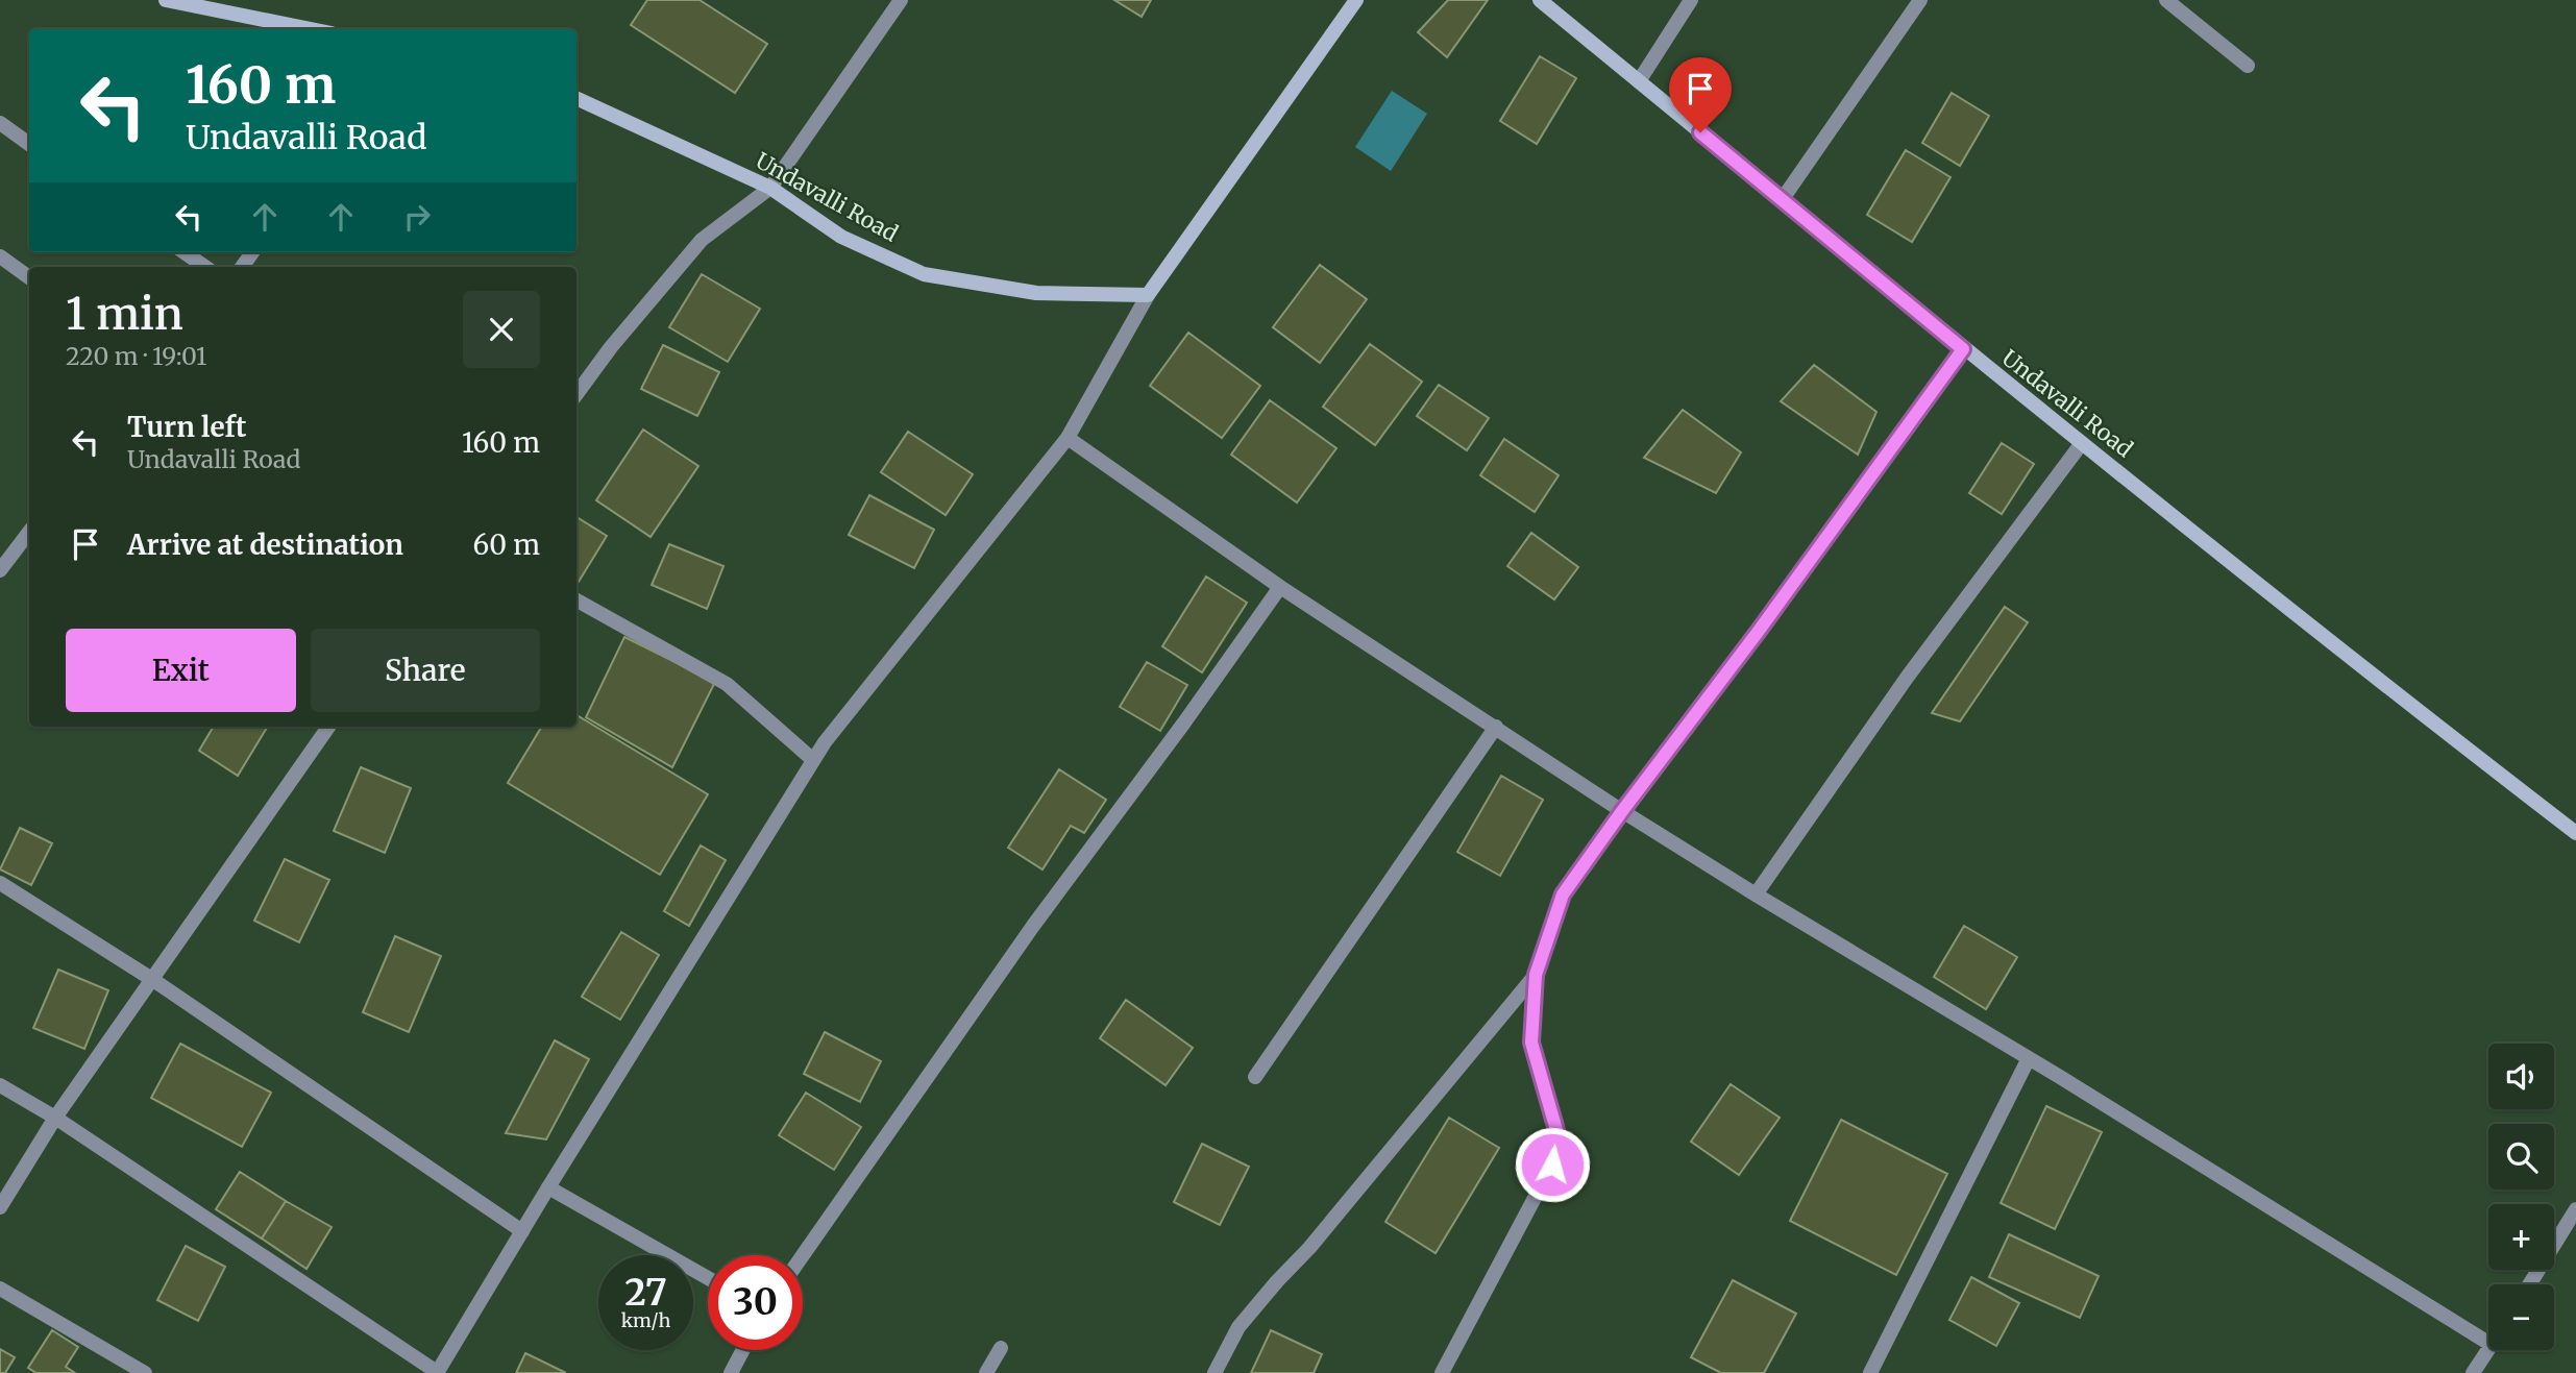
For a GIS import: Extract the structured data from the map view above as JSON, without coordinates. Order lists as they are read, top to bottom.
{
  "streets": {
    "main road": ["Undavalli Road"]
  },
  "page": {
    "turn": ["160 m", "Undavalli Road"],
    "heading": ["1 min", "220 m · 19:01"],
    "list": [
      {
        "name": "Turn left",
        "note": "Undavalli Road",
        "value": "160 m"
      },
      {
        "name": "Arrive at destination",
        "value": "60 m"
      }
    ],
    "buttons": ["Exit", "Share"],
    "map_buttons": ["+", "−"],
    "speed": "27 km/h",
    "limit": "30"
  }
}
